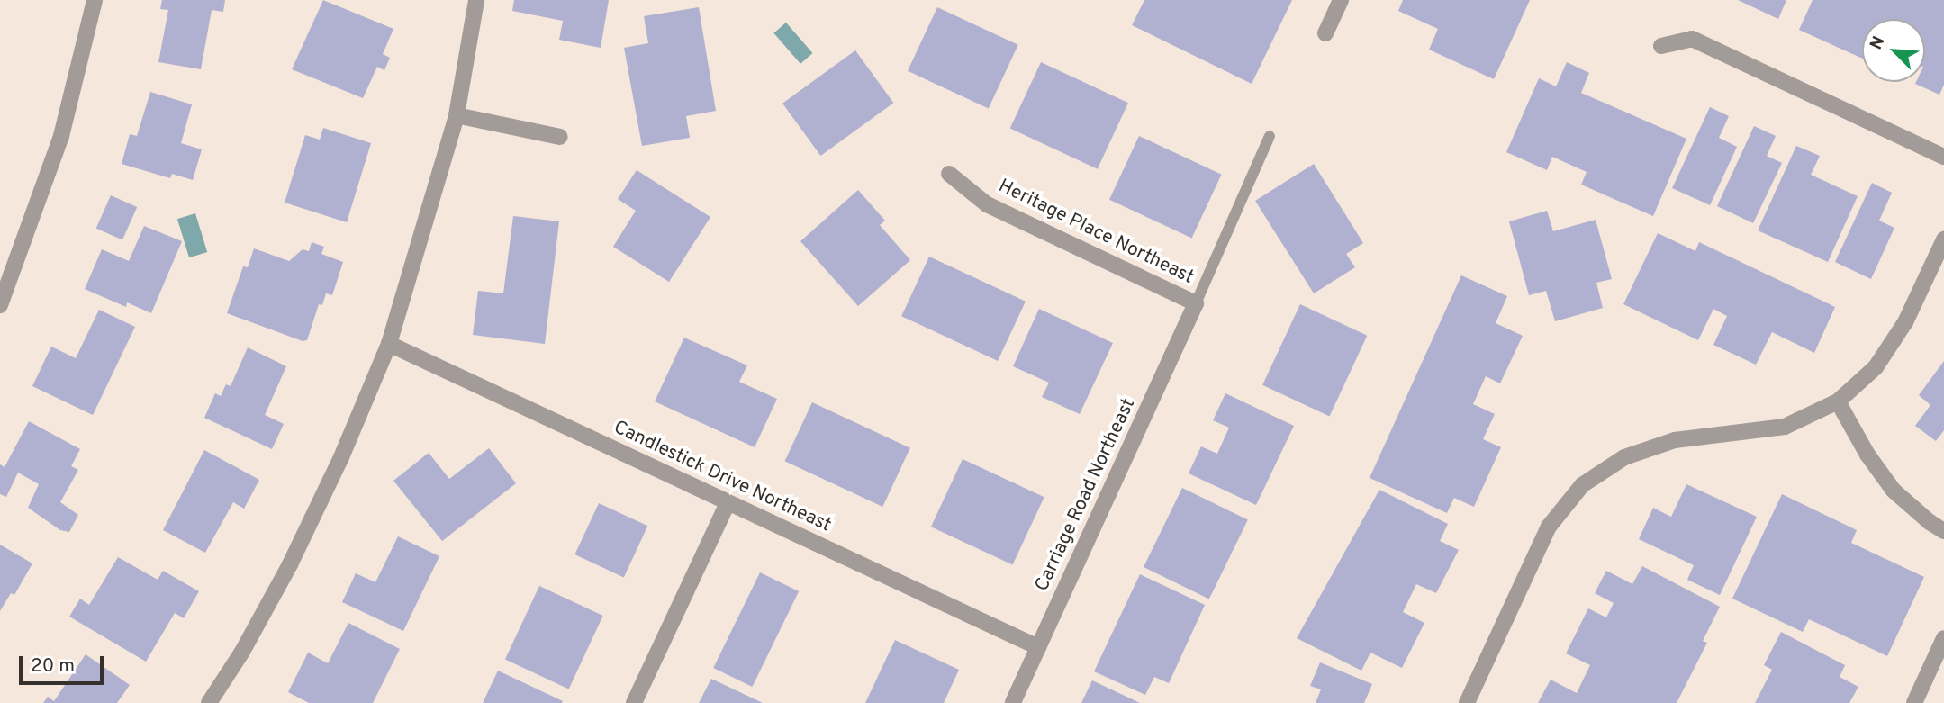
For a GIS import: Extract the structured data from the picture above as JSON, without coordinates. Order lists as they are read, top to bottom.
{
  "streets": {
    "street": ["Heritage Place Northeast", "Candlestick Drive Northeast", "Carriage Road Northeast"]
  },
  "crossings": [
    ["Heritage Place Northeast", "Carriage Road Northeast"],
    ["Candlestick Drive Northeast", "Carriage Road Northeast"]
  ],
  "scale_bar": "20 m",
  "north": "top left"
}
